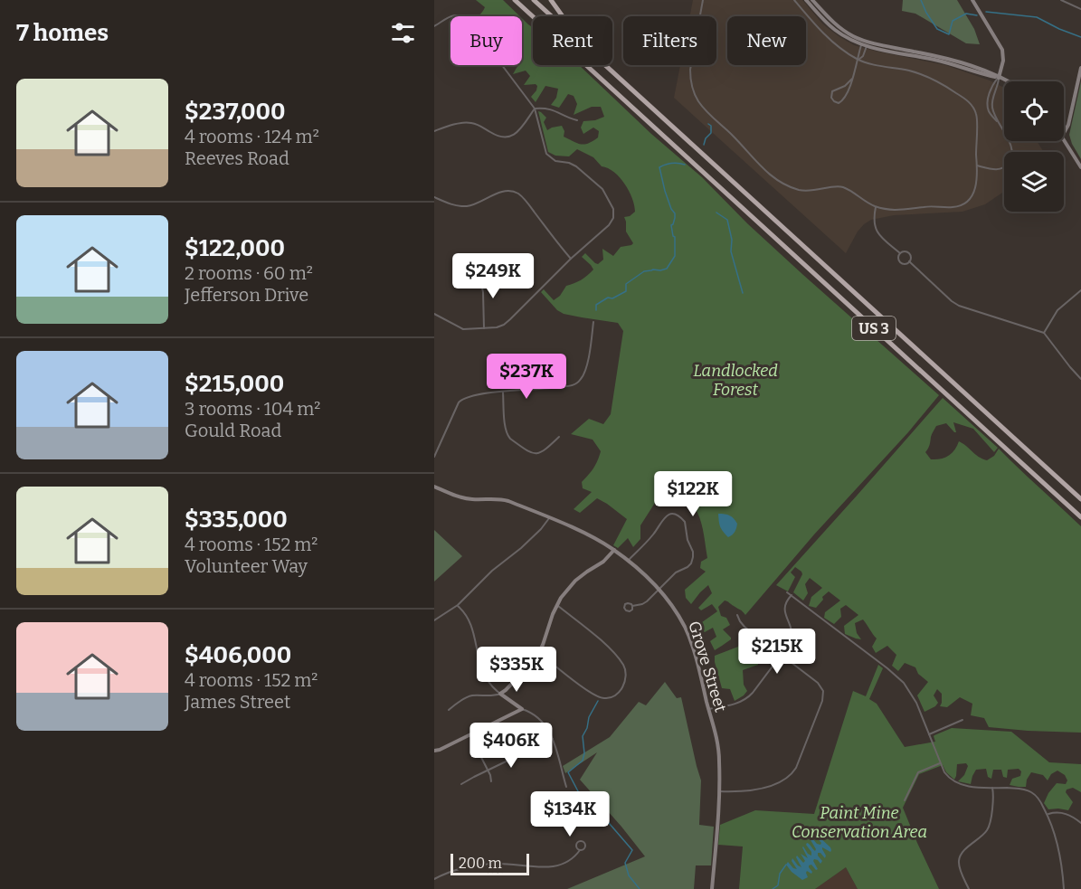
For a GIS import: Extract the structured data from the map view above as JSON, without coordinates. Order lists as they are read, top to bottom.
{
  "streets": {
    "highway": ["US 3"],
    "main road": ["Grove Street"]
  },
  "parks": ["Landlocked Forest", "Paint Mine Conservation Area"],
  "scale_bar": "200 m",
  "page": {
    "heading": "7 homes",
    "chip": [
      "Buy",
      "Rent",
      "Filters",
      "New"
    ],
    "list": [
      {
        "name": "$237,000",
        "note": "4 rooms · 124 m² · Reeves Road"
      },
      {
        "name": "$122,000",
        "note": "2 rooms · 60 m² · Jefferson Drive"
      },
      {
        "name": "$215,000",
        "note": "3 rooms · 104 m² · Gould Road"
      },
      {
        "name": "$335,000",
        "note": "4 rooms · 152 m² · Volunteer Way"
      },
      {
        "name": "$406,000",
        "note": "4 rooms · 152 m² · James Street"
      }
    ],
    "price": [
      "$249K",
      "$237K",
      "$122K",
      "$215K",
      "$335K",
      "$406K",
      "$134K"
    ],
    "scale": "200 m"
  }
}
